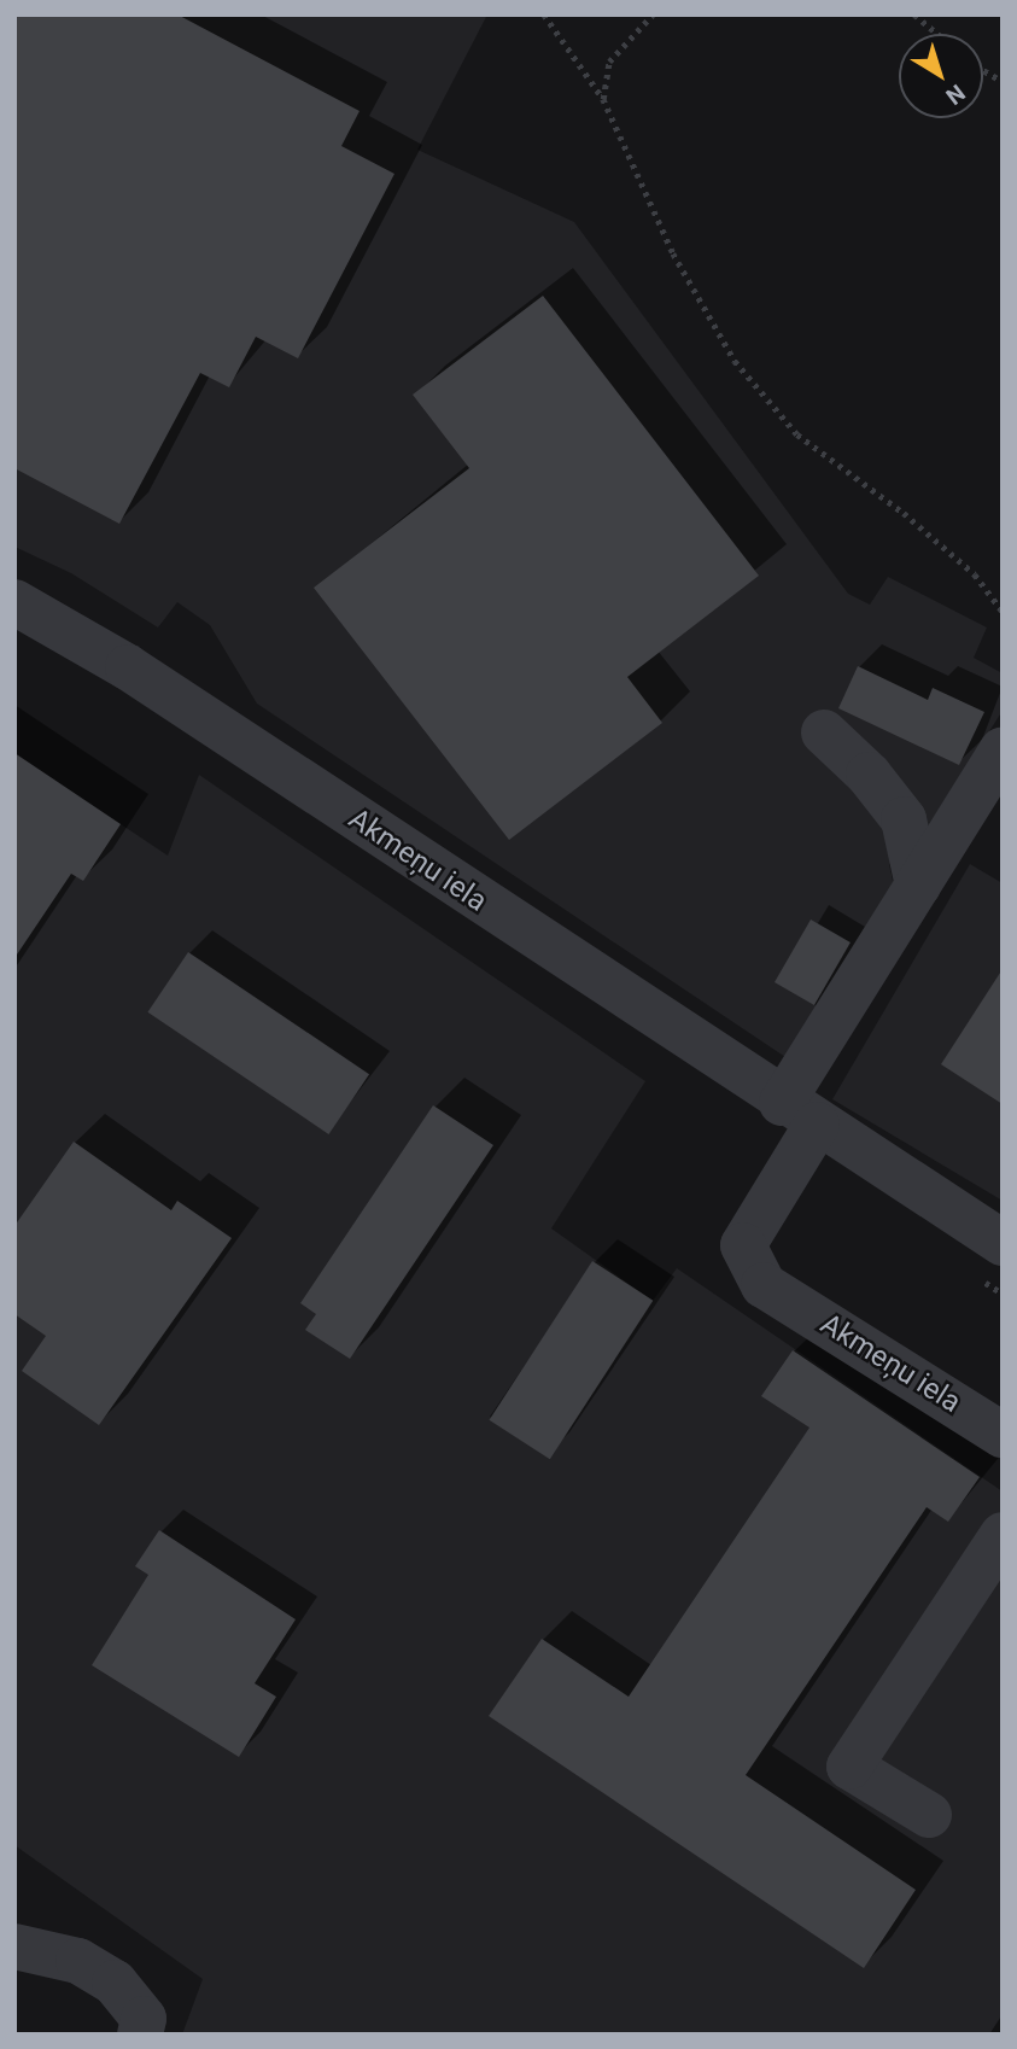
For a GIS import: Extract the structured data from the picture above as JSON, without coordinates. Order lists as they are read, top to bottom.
{
  "streets": {
    "street": ["Akmeņu iela"]
  },
  "north": "bottom right"
}
